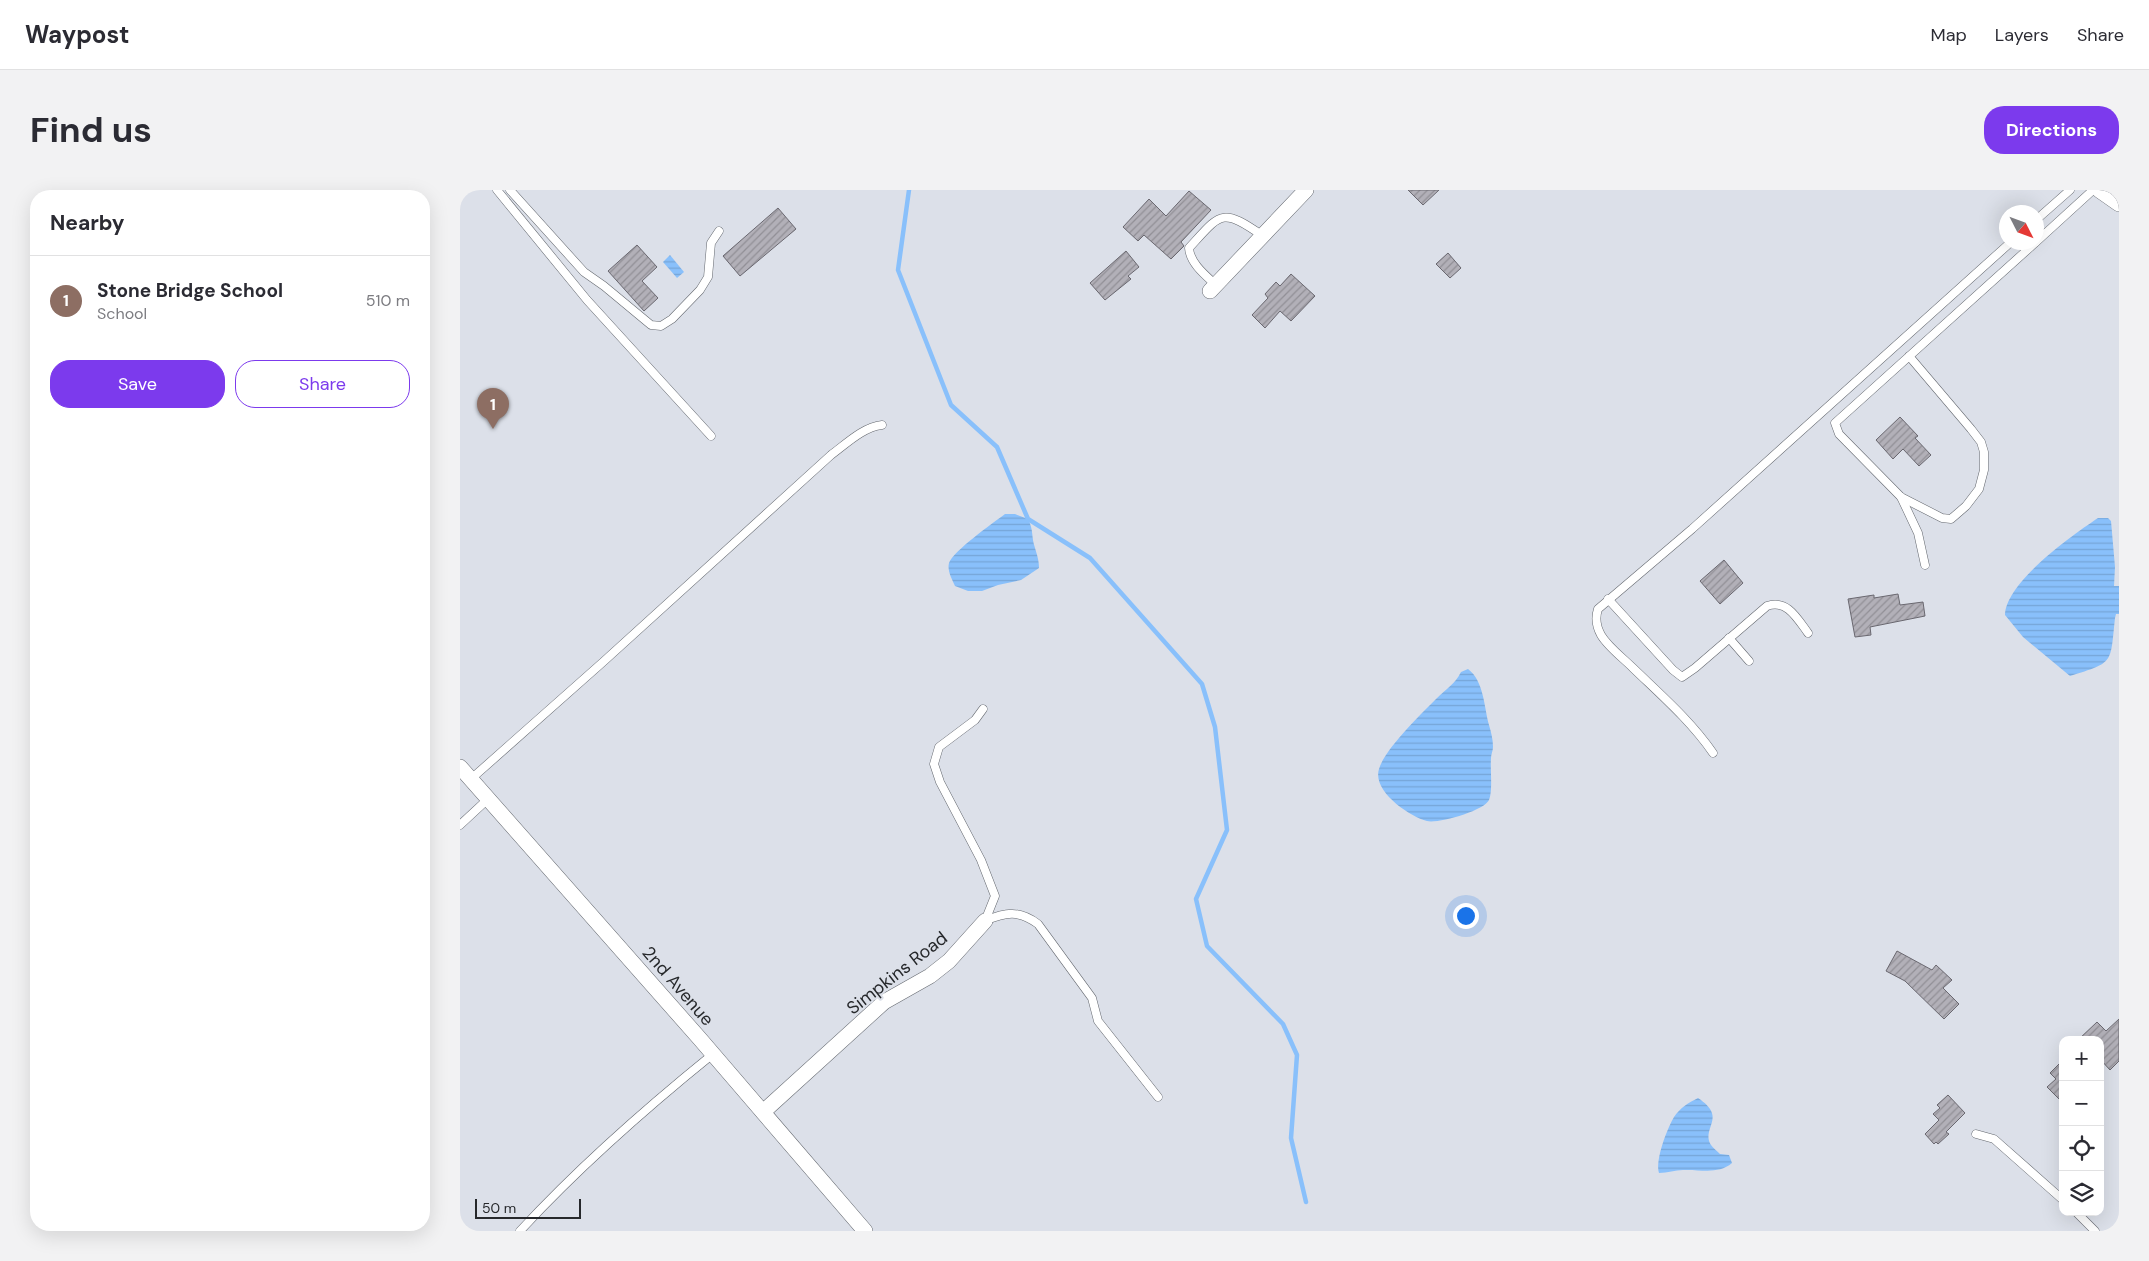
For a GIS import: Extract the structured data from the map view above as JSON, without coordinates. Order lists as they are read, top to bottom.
{
  "streets": {
    "street": ["Simpkins Road", "2nd Avenue"]
  },
  "crossings": [
    ["Simpkins Road", "2nd Avenue"]
  ],
  "scale_bar": "50 m",
  "north": "bottom right",
  "page": {
    "header": "Waypost",
    "nav": ["Map", "Layers", "Share"],
    "buttons": [
      "Directions",
      ["Save", "Share"]
    ],
    "title": "Find us",
    "heading": "Nearby",
    "list": [
      {
        "mark": "1",
        "name": "Stone Bridge School",
        "note": "School",
        "value": "510 m"
      }
    ],
    "pins": "1",
    "map_buttons": ["+", "−"],
    "scale": "50 m"
  }
}
